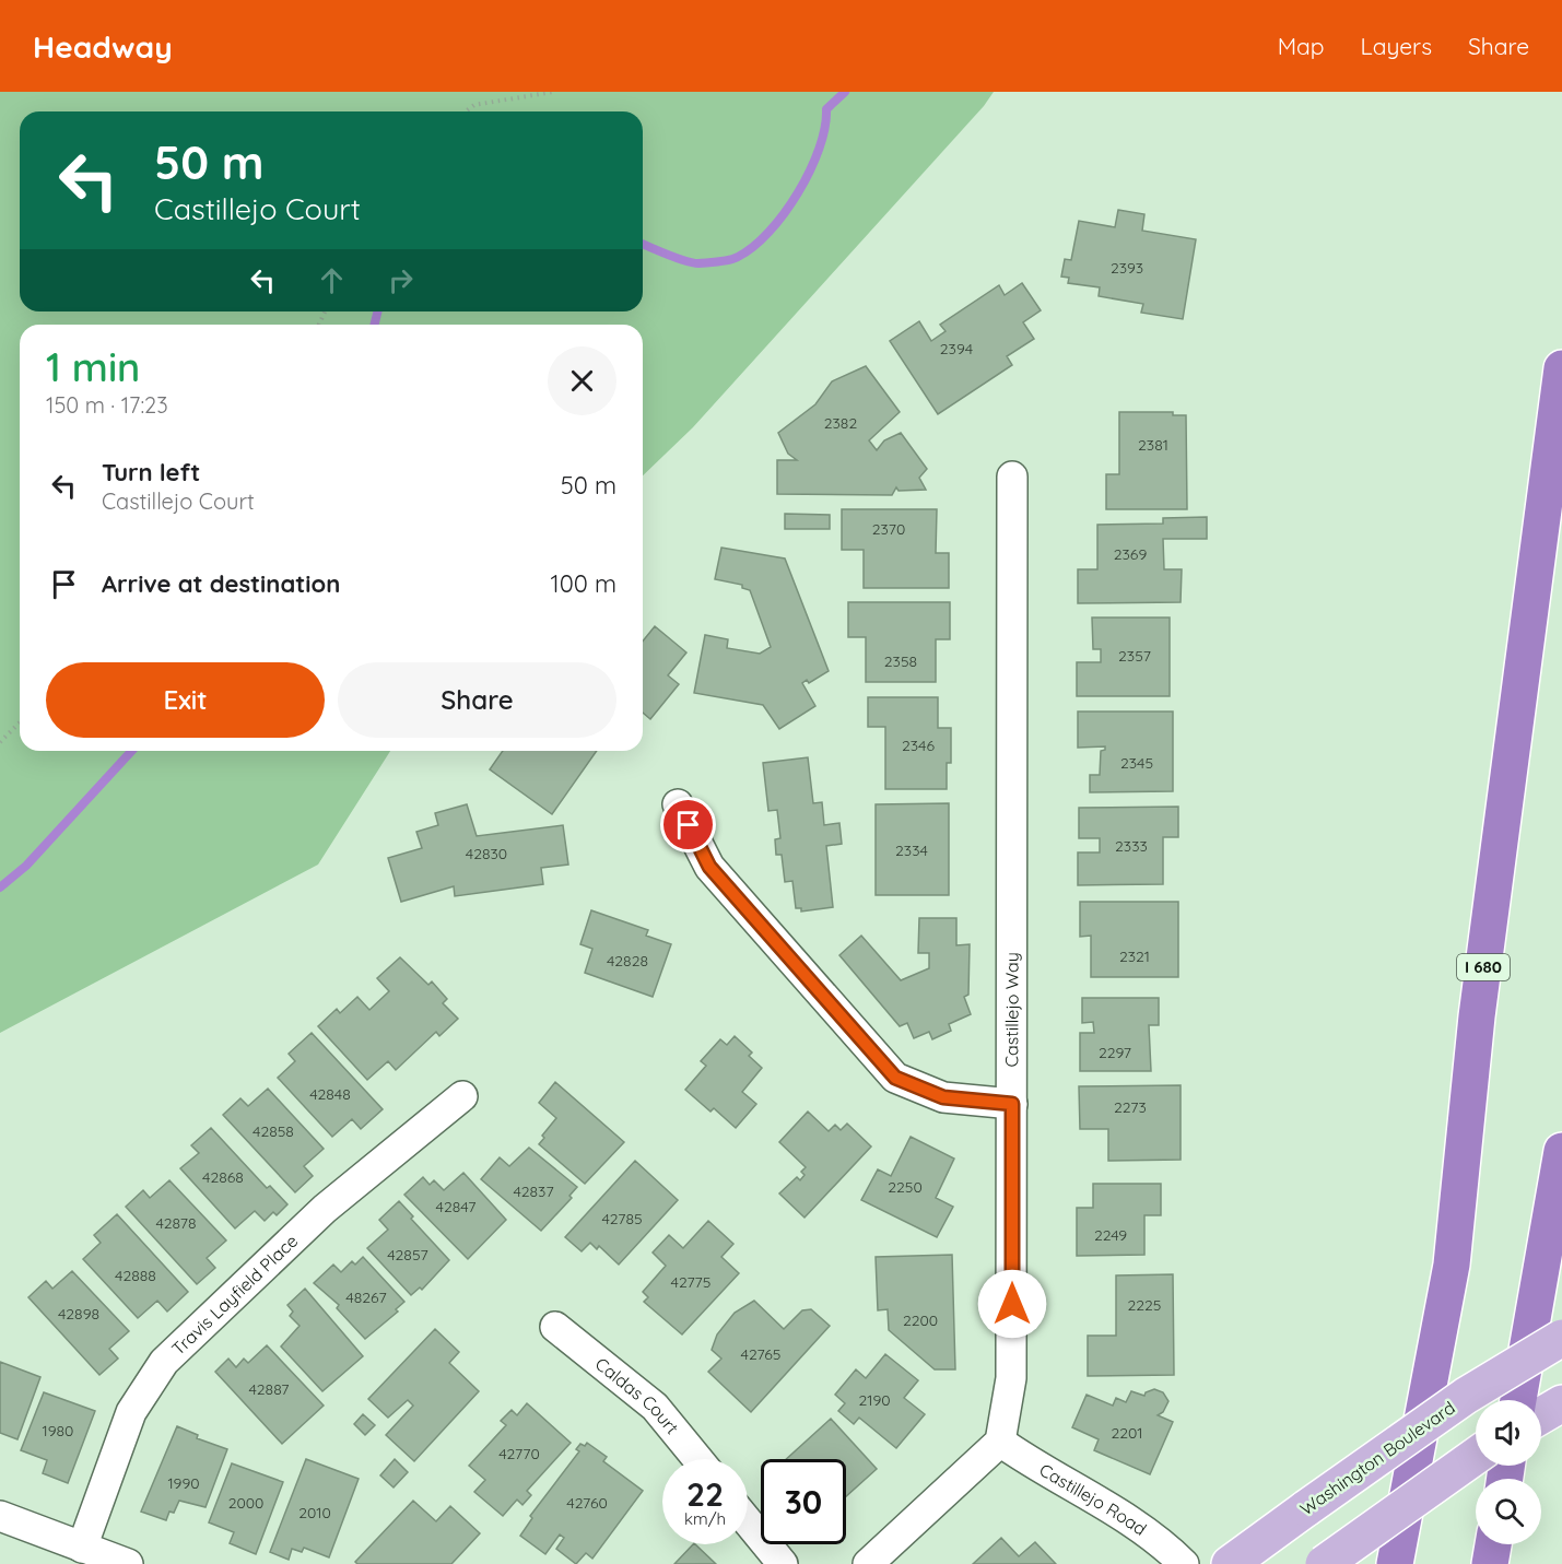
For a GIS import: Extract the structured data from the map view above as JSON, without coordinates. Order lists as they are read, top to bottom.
{
  "streets": {
    "highway": ["I 680"],
    "main road": ["Washington Boulevard"],
    "street": [
      "Castillejo Way",
      "Travis Layfield Place",
      "Caldas Court",
      "Castillejo Road"
    ]
  },
  "crossings": [
    ["Castillejo Way", "Castillejo Road"]
  ],
  "house_numbers": [
    "2393",
    "2394",
    "2382",
    "2381",
    "2370",
    "2369",
    "2357",
    "2358",
    "2346",
    "2345",
    "2333",
    "2334",
    "42830",
    "2321",
    "42828",
    "2297",
    "42848",
    "2273",
    "42858",
    "42868",
    "2250",
    "42837",
    "42847",
    "42785",
    "42878",
    "2249",
    "42857",
    "42888",
    "42775",
    "48267",
    "2225",
    "42898",
    "2200",
    "42765",
    "42887",
    "2190",
    "1980",
    "2201",
    "42770",
    "1990",
    "2000",
    "42760",
    "2010"
  ],
  "page": {
    "header": "Headway",
    "nav": ["Map", "Layers", "Share"],
    "turn": ["50 m", "Castillejo Court"],
    "heading": ["1 min", "150 m · 17:23"],
    "list": [
      {
        "name": "Turn left",
        "note": "Castillejo Court",
        "value": "50 m"
      },
      {
        "name": "Arrive at destination",
        "value": "100 m"
      }
    ],
    "buttons": ["Exit", "Share"],
    "speed": "22 km/h",
    "limit": "30"
  }
}
